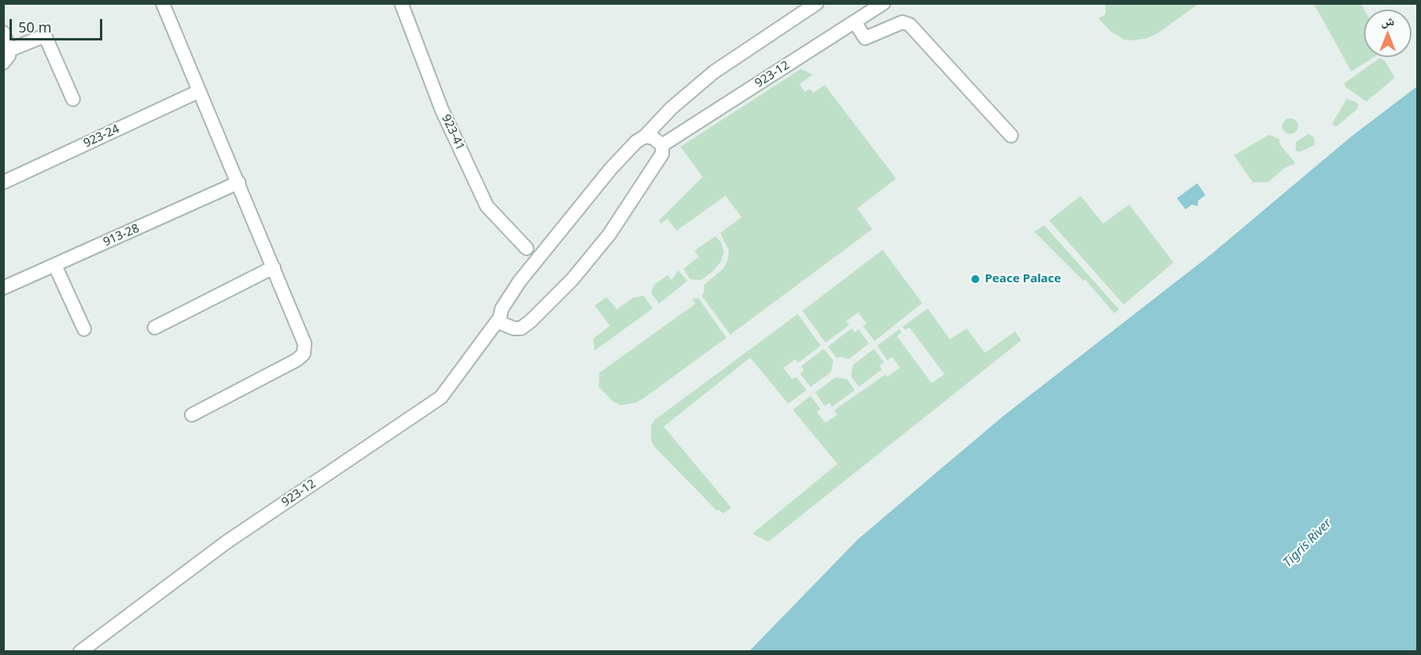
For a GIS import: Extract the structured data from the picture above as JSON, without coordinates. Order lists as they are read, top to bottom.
{
  "streets": {
    "street": [
      "923-12",
      "923-41",
      "923-24",
      "913-28"
    ]
  },
  "water": ["Tigris River"],
  "places": ["Peace Palace"],
  "scale_bar": "50 m",
  "north": "top"
}
